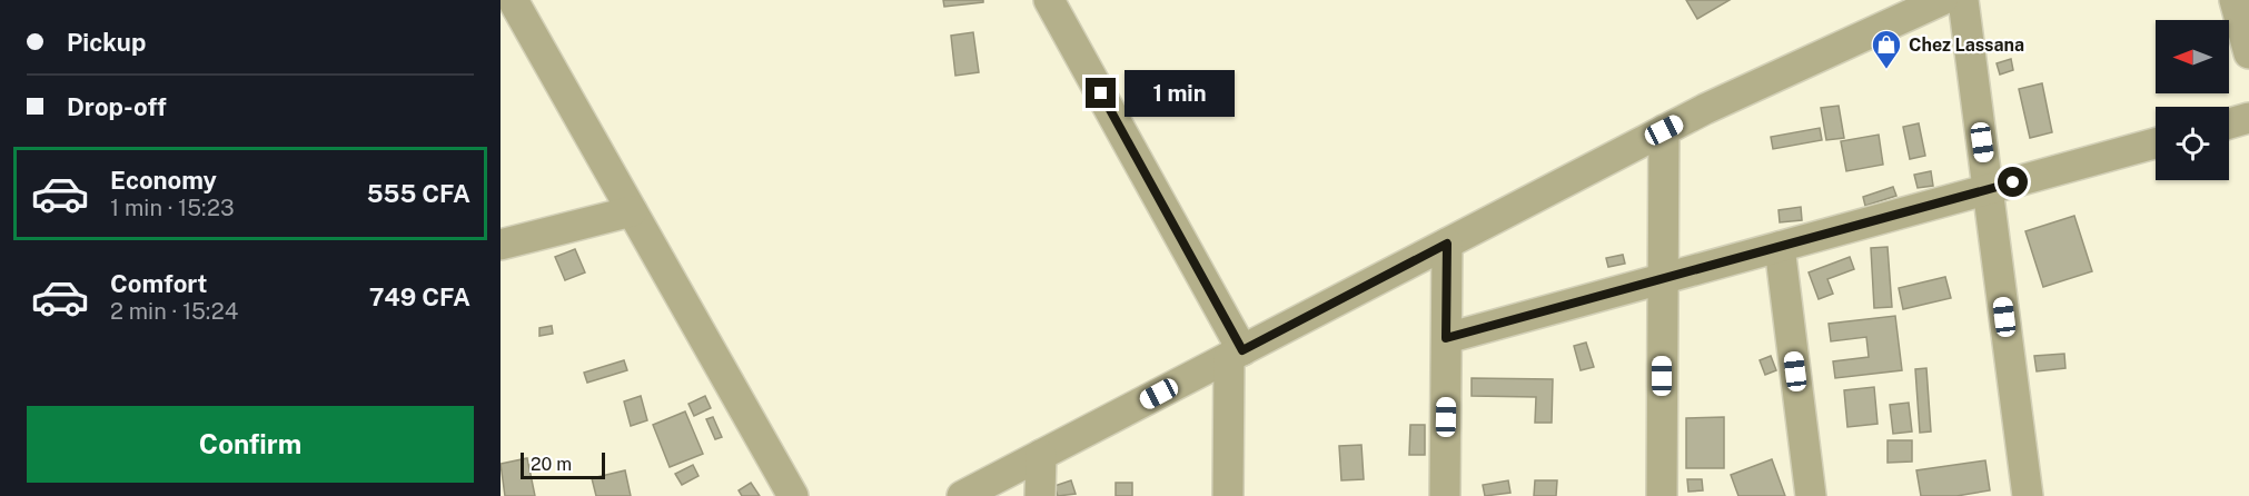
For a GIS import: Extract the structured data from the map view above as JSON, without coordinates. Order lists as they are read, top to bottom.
{
  "places": {
    "shop": ["Chez Lassana"]
  },
  "scale_bar": "20 m",
  "north": "left",
  "page": {
    "banner": ["Pickup", "Drop-off"],
    "bubble": "1 min",
    "list": [
      {
        "name": "Economy",
        "note": "1 min · 15:23",
        "value": "555 CFA"
      },
      {
        "name": "Comfort",
        "note": "2 min · 15:24",
        "value": "749 CFA"
      }
    ],
    "buttons": "Confirm",
    "scale": "20 m"
  }
}
